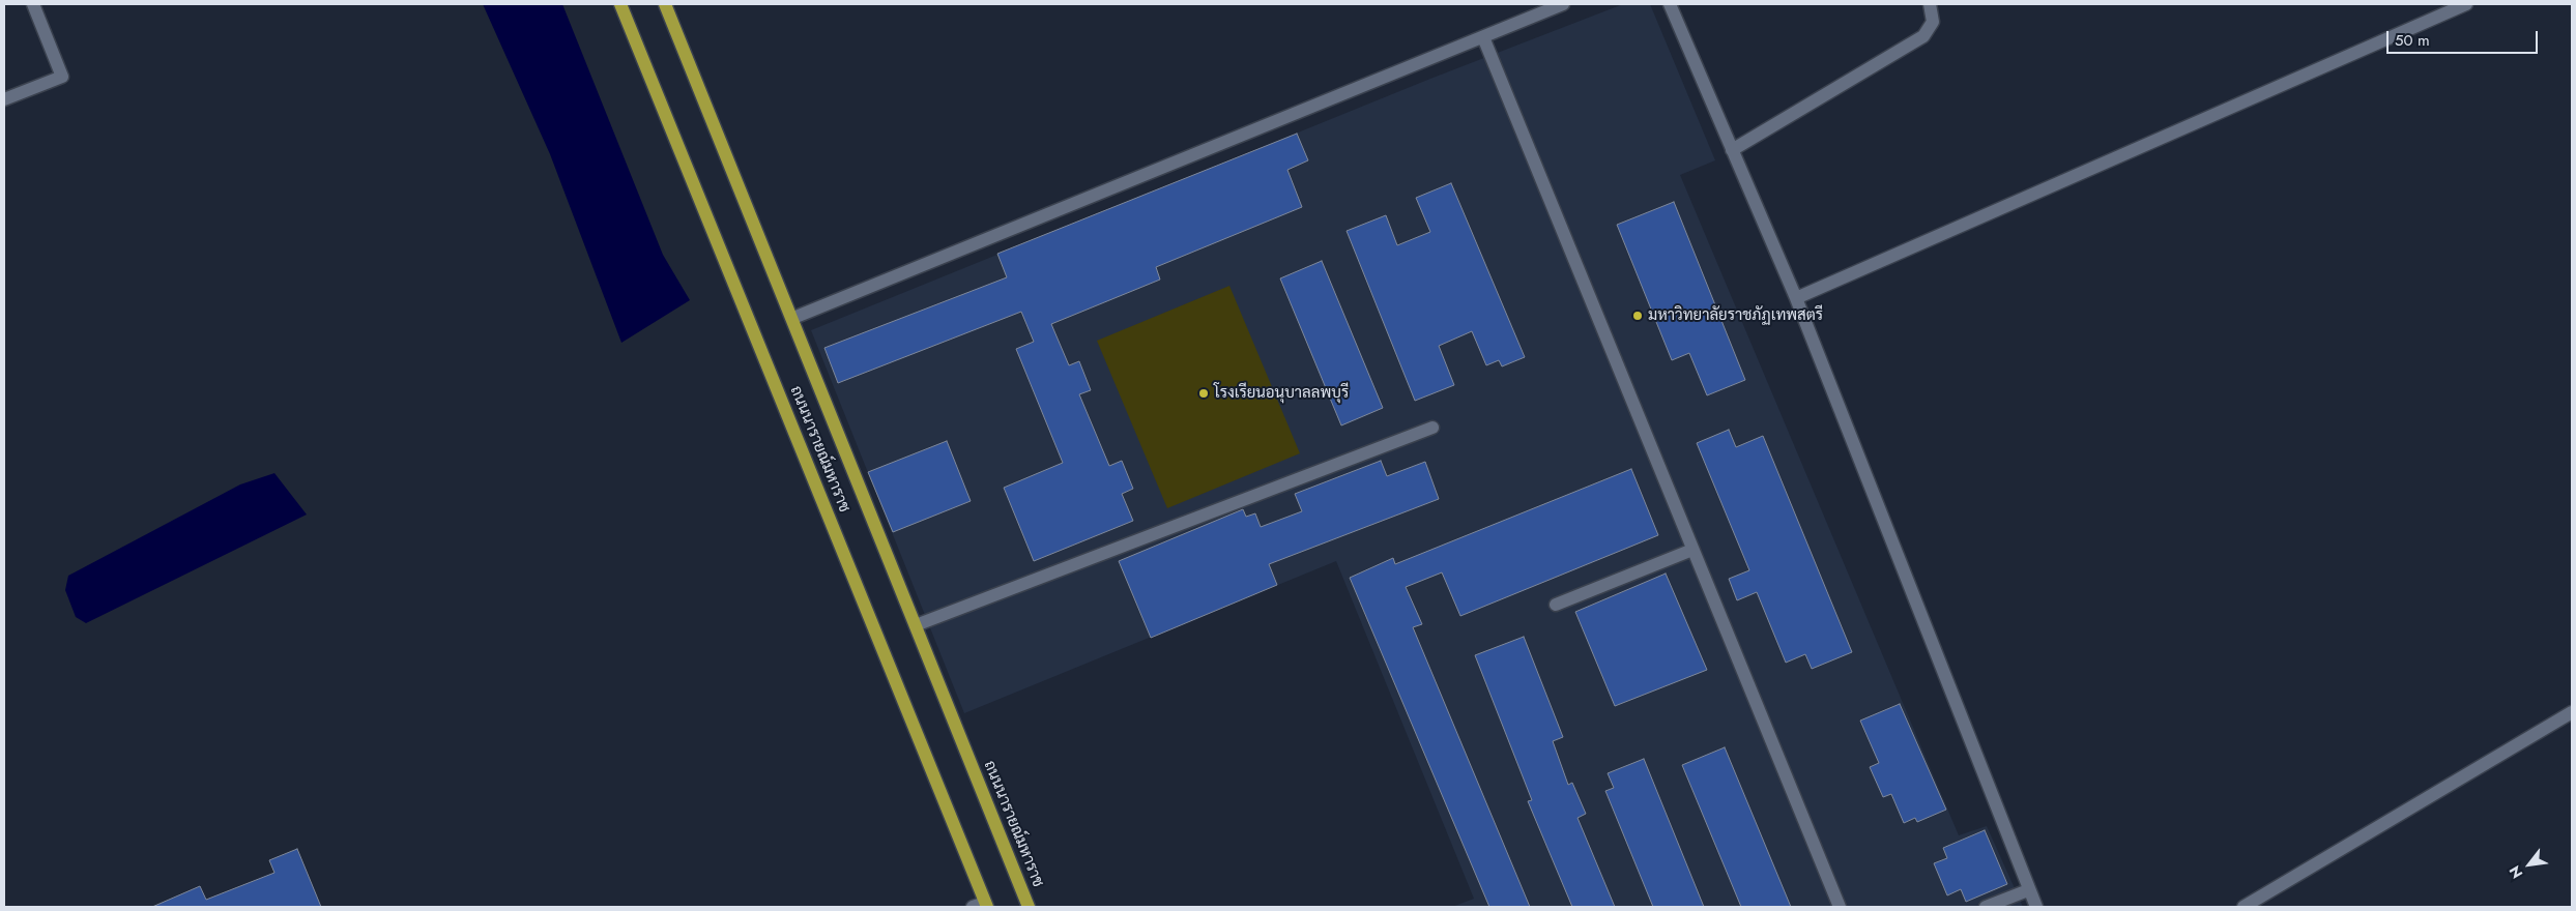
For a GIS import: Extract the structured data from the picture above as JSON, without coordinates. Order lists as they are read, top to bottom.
{
  "streets": {
    "main road": ["ถนนนารายณ์มหาราช"]
  },
  "places": ["มหาวิทยาลัยราชภัฏเทพสตรี", "โรงเรียนอนุบาลลพบุรี"],
  "scale_bar": "50 m",
  "north": "bottom left"
}
